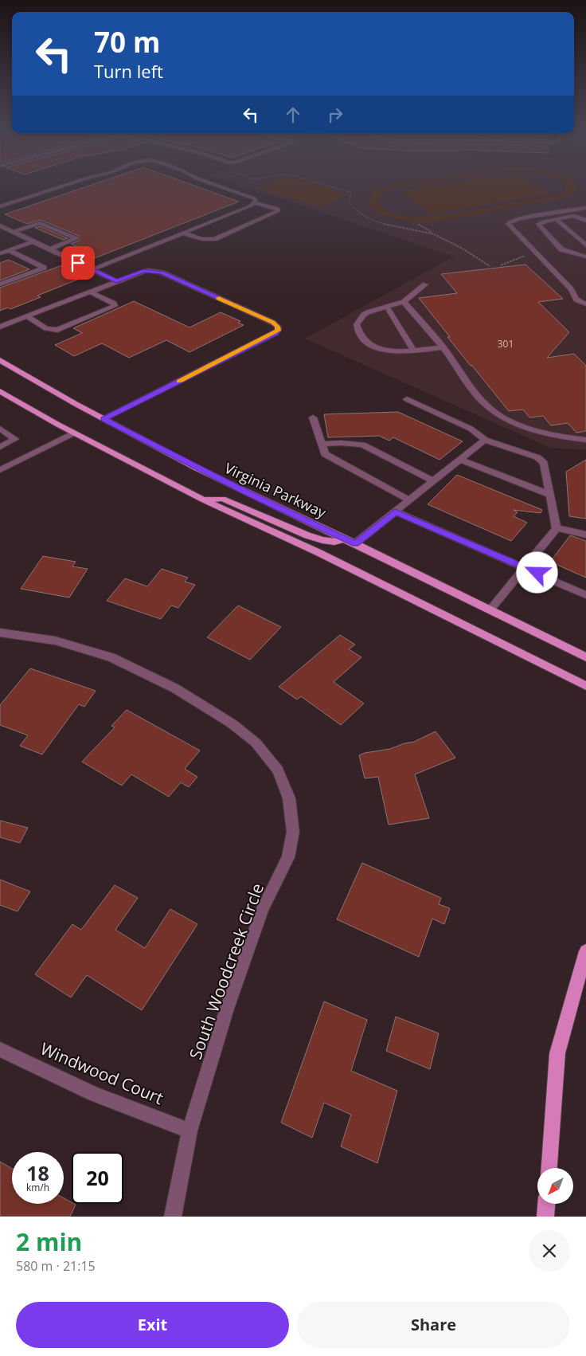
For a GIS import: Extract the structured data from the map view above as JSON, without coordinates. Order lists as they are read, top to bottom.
{
  "streets": {
    "main road": ["Virginia Parkway"],
    "street": ["South Woodcreek Circle", "Windwood Court"]
  },
  "crossings": [
    ["South Woodcreek Circle", "Windwood Court"]
  ],
  "house_numbers": ["301"],
  "north": "bottom left",
  "page": {
    "turn": ["70 m", "Turn left"],
    "speed": "18 km/h",
    "limit": "20",
    "heading": ["2 min", "580 m · 21:15"],
    "buttons": ["Exit", "Share"]
  }
}
